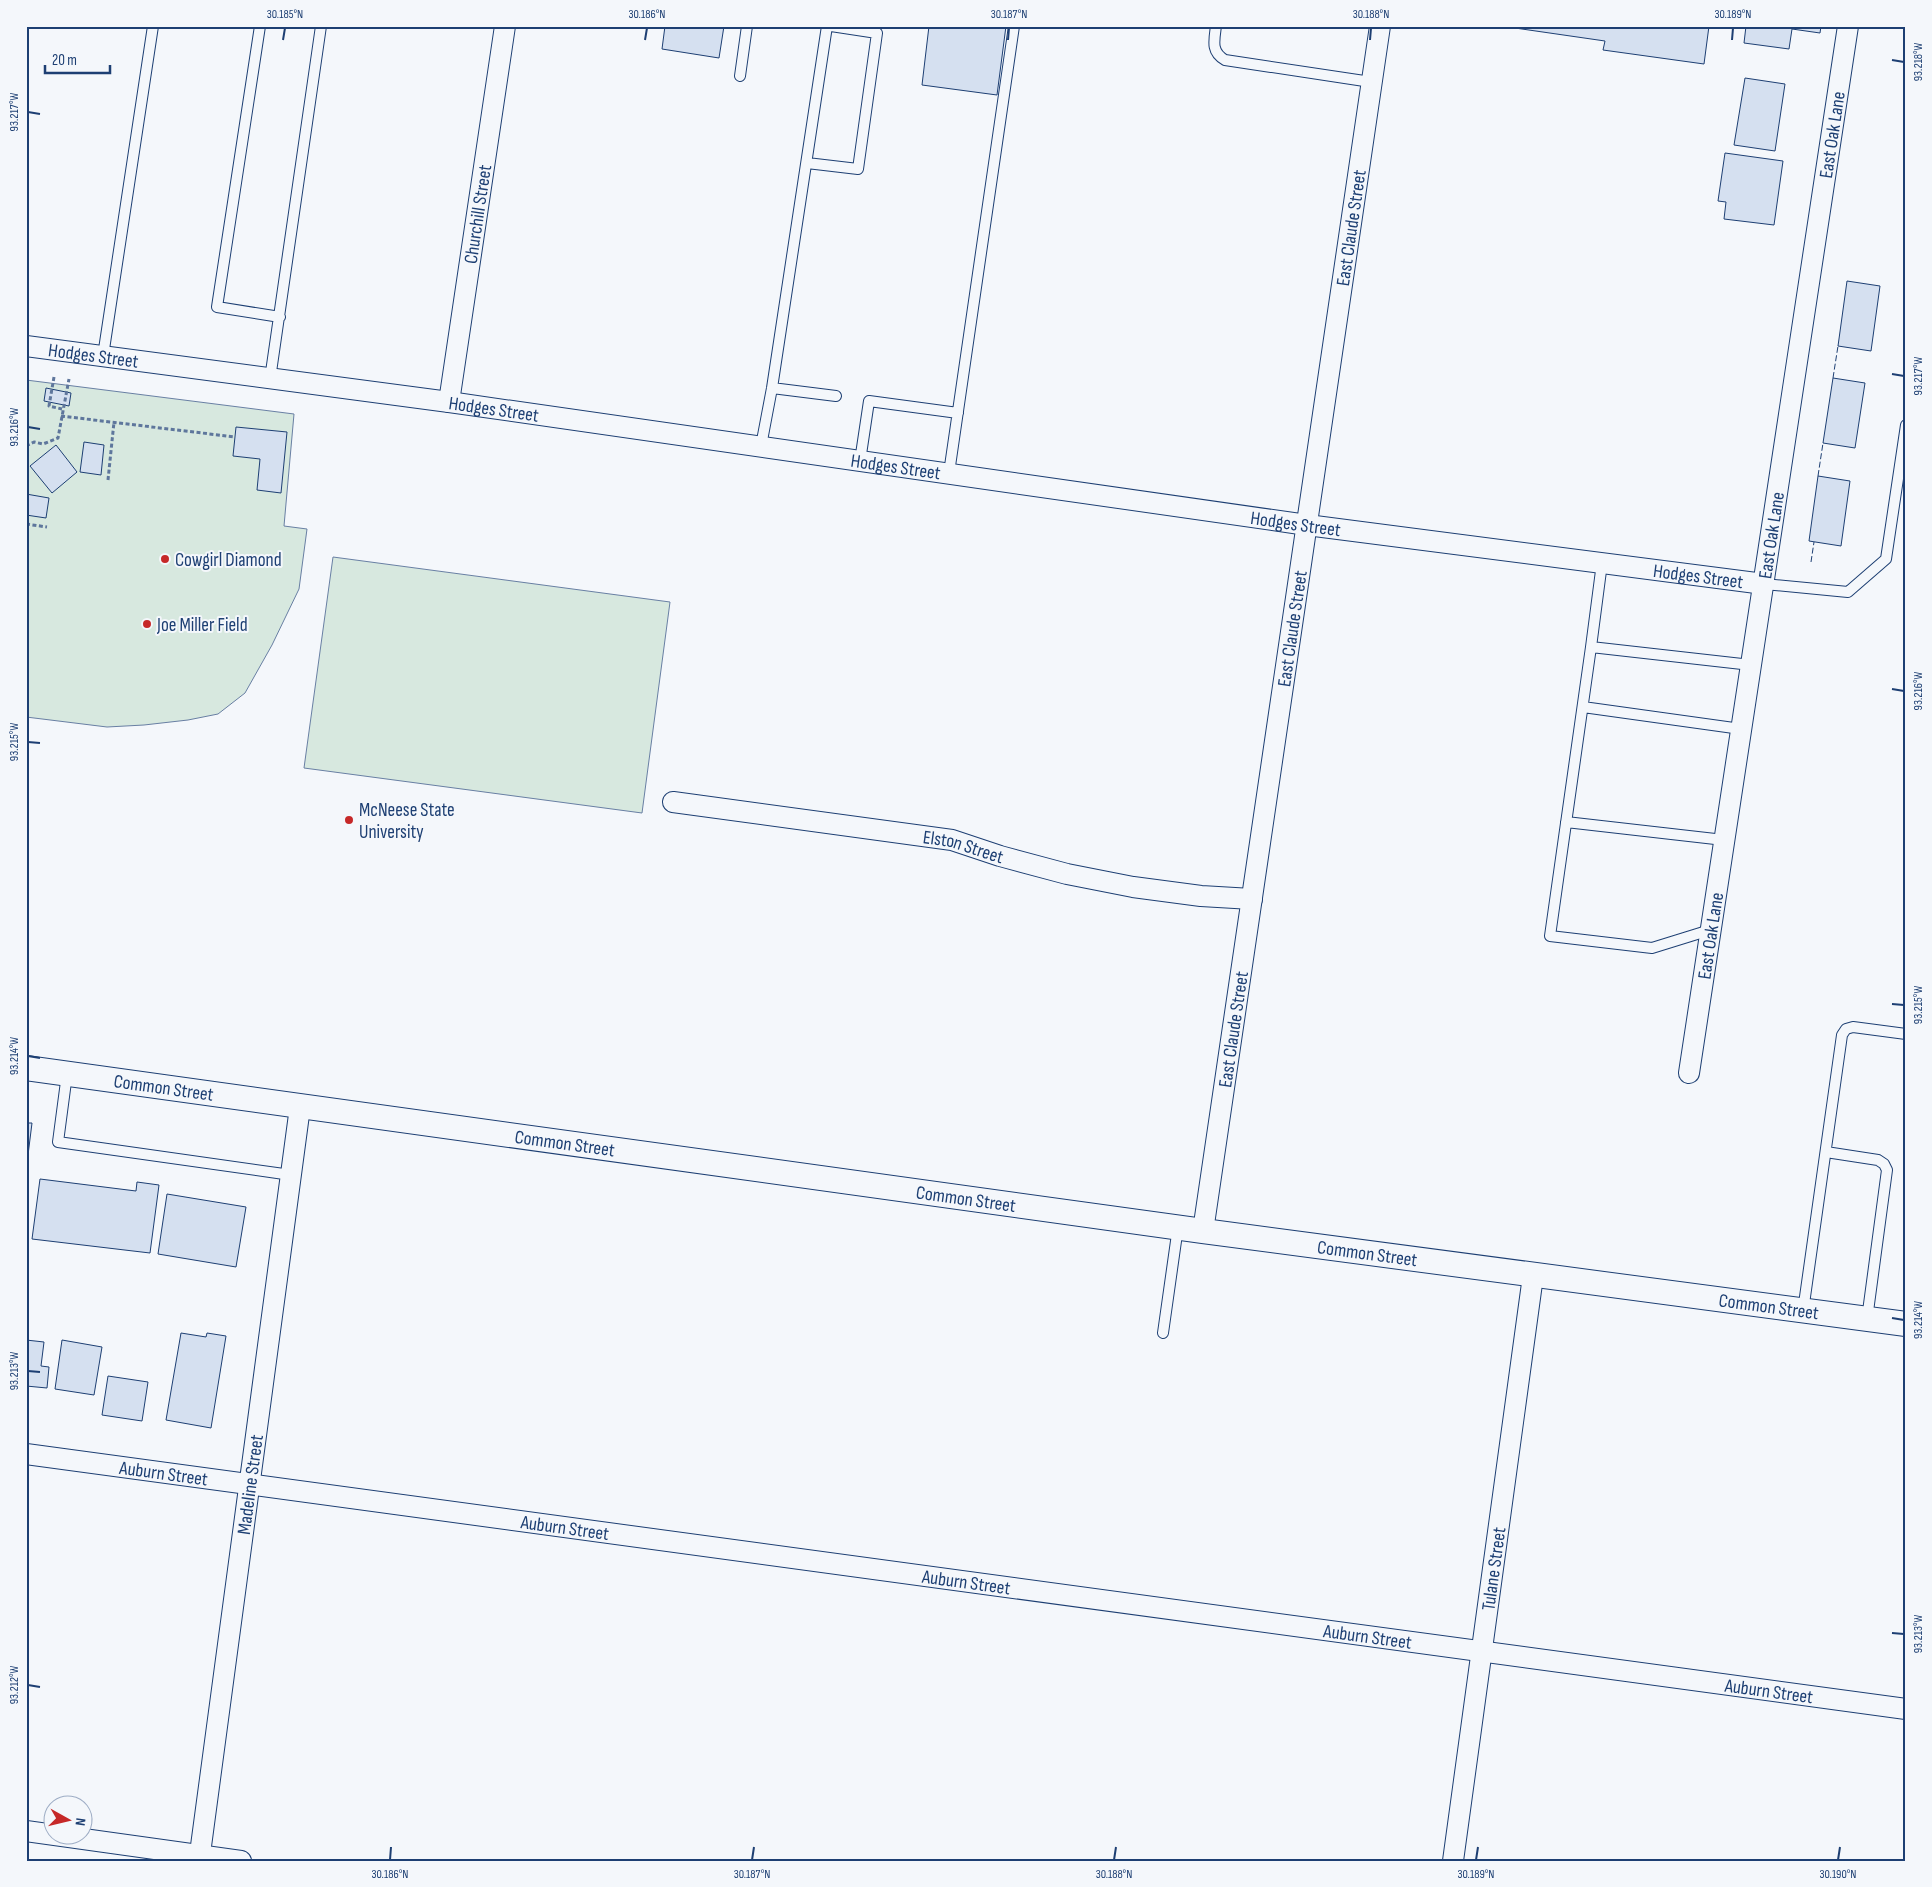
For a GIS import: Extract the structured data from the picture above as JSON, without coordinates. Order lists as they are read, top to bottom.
{
  "streets": {
    "street": [
      "East Oak Lane",
      "Churchill Street",
      "East Claude Street",
      "Hodges Street",
      "Elston Street",
      "Common Street",
      "Auburn Street",
      "Madeline Street",
      "Tulane Street"
    ]
  },
  "crossings": [
    ["East Oak Lane", "Hodges Street"],
    ["Churchill Street", "Hodges Street"],
    ["East Claude Street", "Hodges Street"],
    ["East Claude Street", "Elston Street"],
    ["East Claude Street", "Common Street"],
    ["Common Street", "Madeline Street"],
    ["Common Street", "Tulane Street"],
    ["Auburn Street", "Madeline Street"],
    ["Auburn Street", "Tulane Street"]
  ],
  "places": ["Cowgirl Diamond", "Joe Miller Field", "McNeese State University"],
  "scale_bar": "20 m",
  "north": "right",
  "coordinates": [
    "30.185°N",
    "30.186°N",
    "30.187°N",
    "30.188°N",
    "30.189°N",
    "93.218°W",
    "93.217°W",
    "93.216°W",
    "93.215°W",
    "93.214°W",
    "93.213°W",
    "93.212°W",
    "30.190°N"
  ]
}
